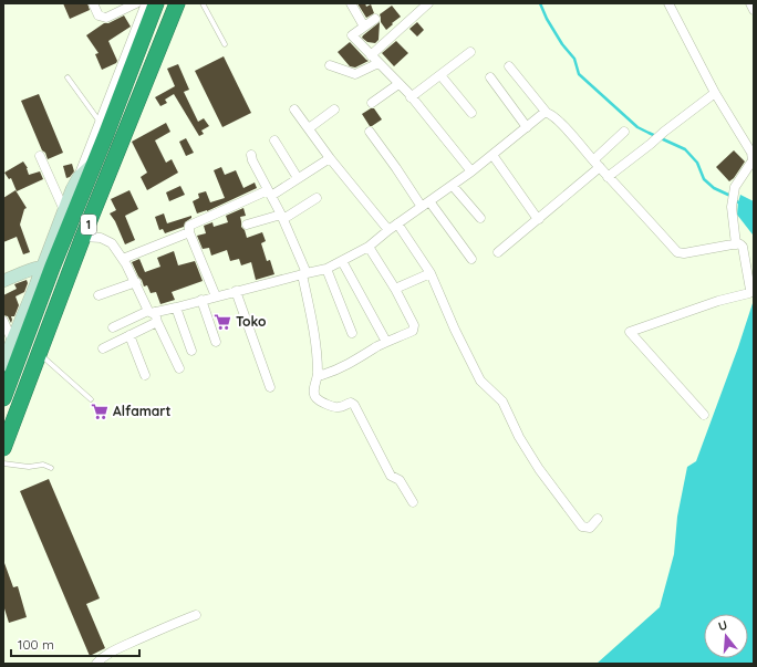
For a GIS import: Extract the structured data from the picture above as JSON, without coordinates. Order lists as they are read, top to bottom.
{
  "streets": {
    "highway": ["1"]
  },
  "places": {
    "supermarket": ["Toko", "Alfamart"]
  },
  "scale_bar": "100 m",
  "north": "top"
}
